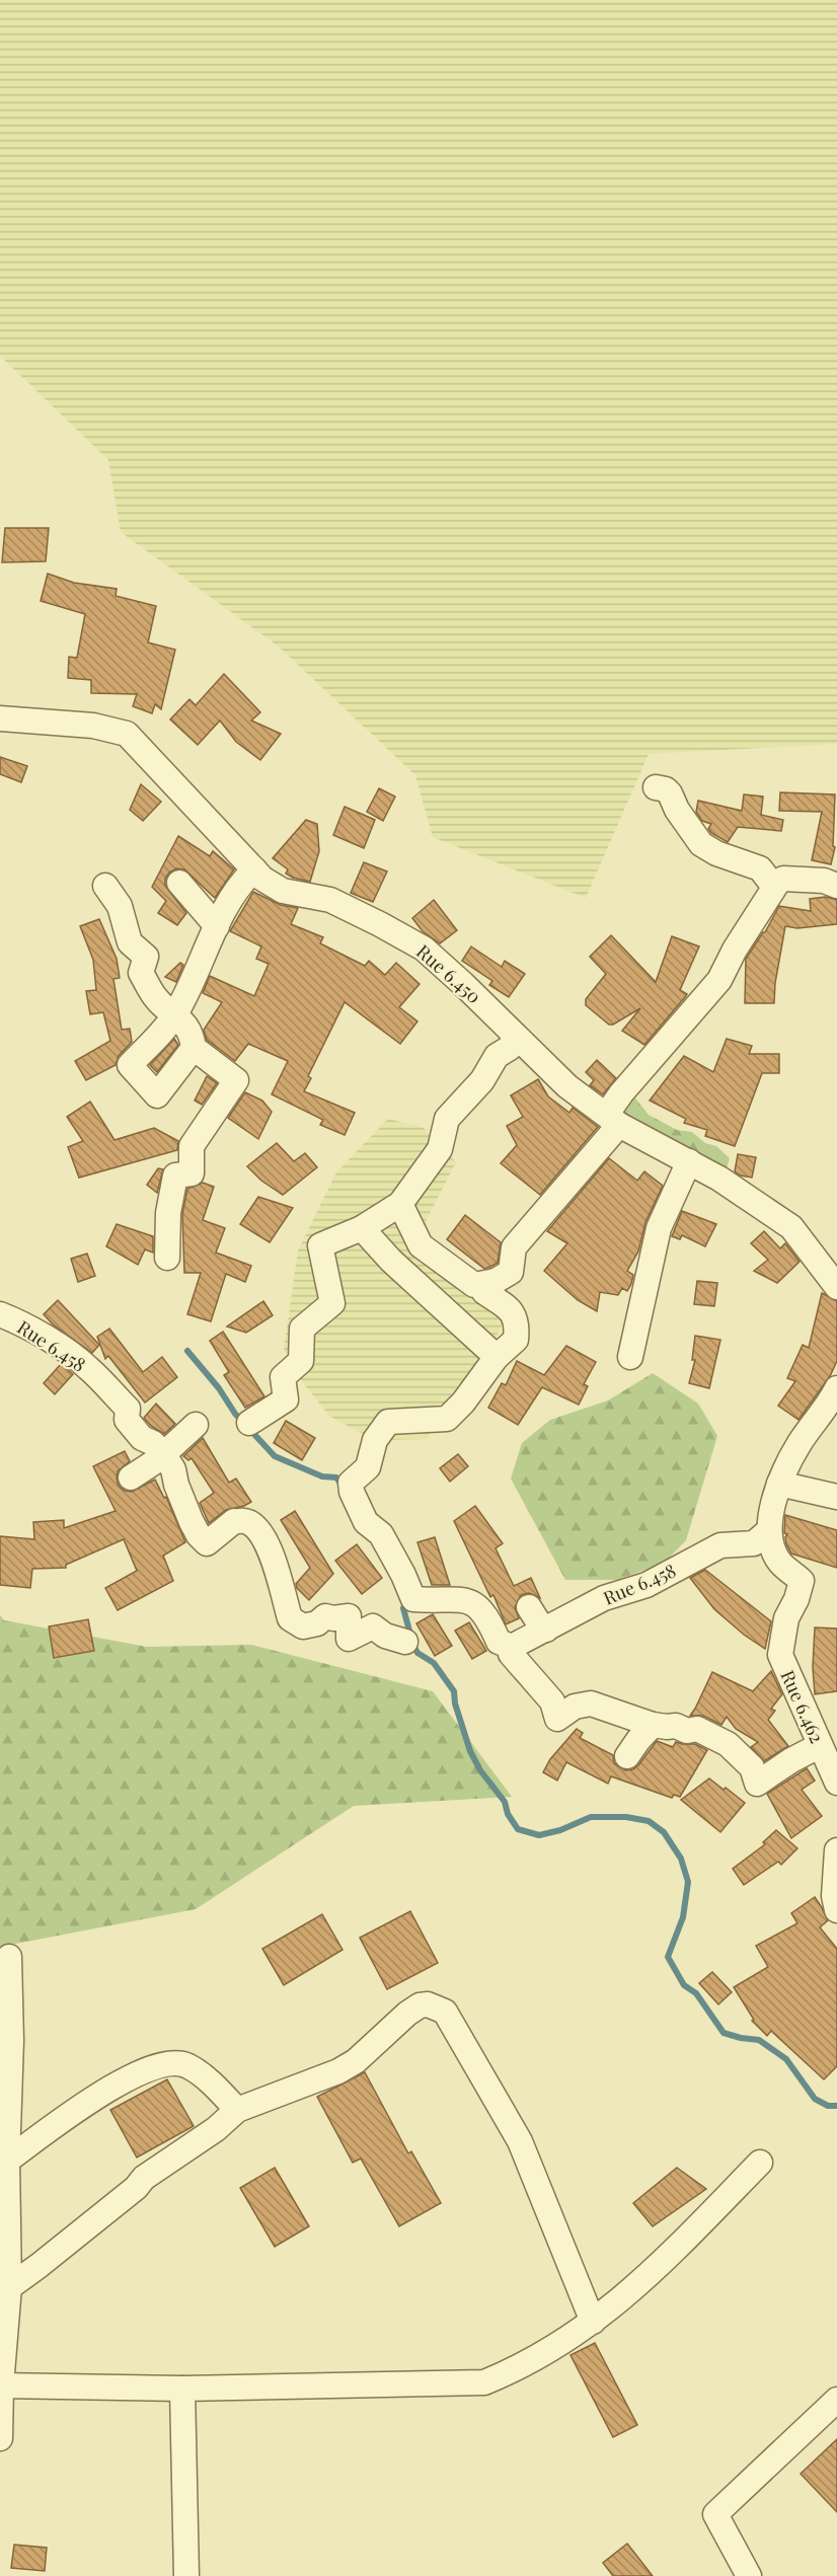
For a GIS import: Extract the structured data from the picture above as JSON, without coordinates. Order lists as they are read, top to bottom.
{
  "streets": {
    "street": ["Rue 6.450", "Rue 6.458", "Rue 6.462"]
  },
  "crossings": [
    ["Rue 6.458", "Rue 6.462"]
  ]
}
